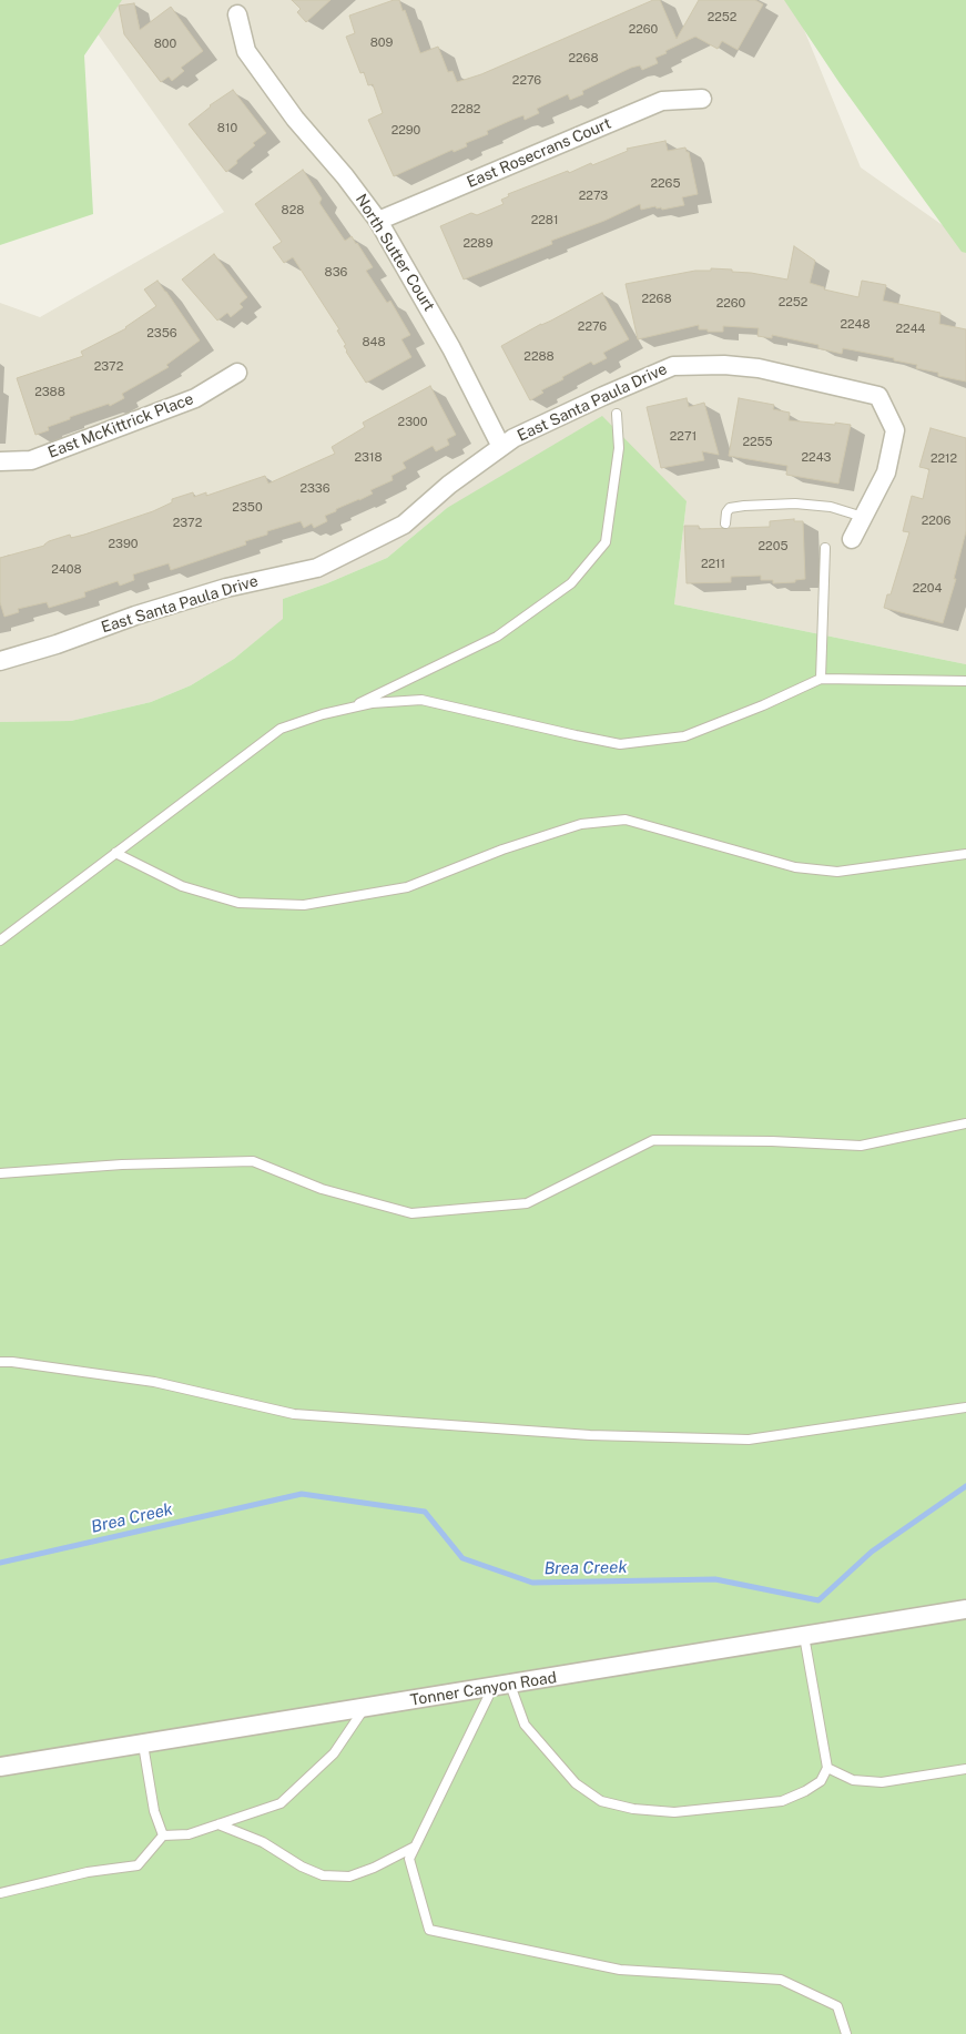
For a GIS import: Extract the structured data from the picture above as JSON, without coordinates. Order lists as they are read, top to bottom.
{
  "streets": {
    "street": [
      "East Rosecrans Court",
      "North Sutter Court",
      "East Santa Paula Drive",
      "East McKittrick Place",
      "Tonner Canyon Road"
    ]
  },
  "crossings": [
    ["East Rosecrans Court", "North Sutter Court"],
    ["North Sutter Court", "East Santa Paula Drive"]
  ],
  "water": ["Brea Creek"],
  "house_numbers": [
    "2252",
    "2260",
    "809",
    "800",
    "2268",
    "2276",
    "2282",
    "810",
    "2290",
    "2265",
    "2273",
    "828",
    "2281",
    "2289",
    "836",
    "2268",
    "2252",
    "2260",
    "2248",
    "2276",
    "2244",
    "2356",
    "848",
    "2288",
    "2372",
    "2388",
    "2300",
    "2271",
    "2255",
    "2318",
    "2243",
    "2212",
    "2336",
    "2350",
    "2206",
    "2372",
    "2390",
    "2205",
    "2211",
    "2408",
    "2204"
  ]
}
